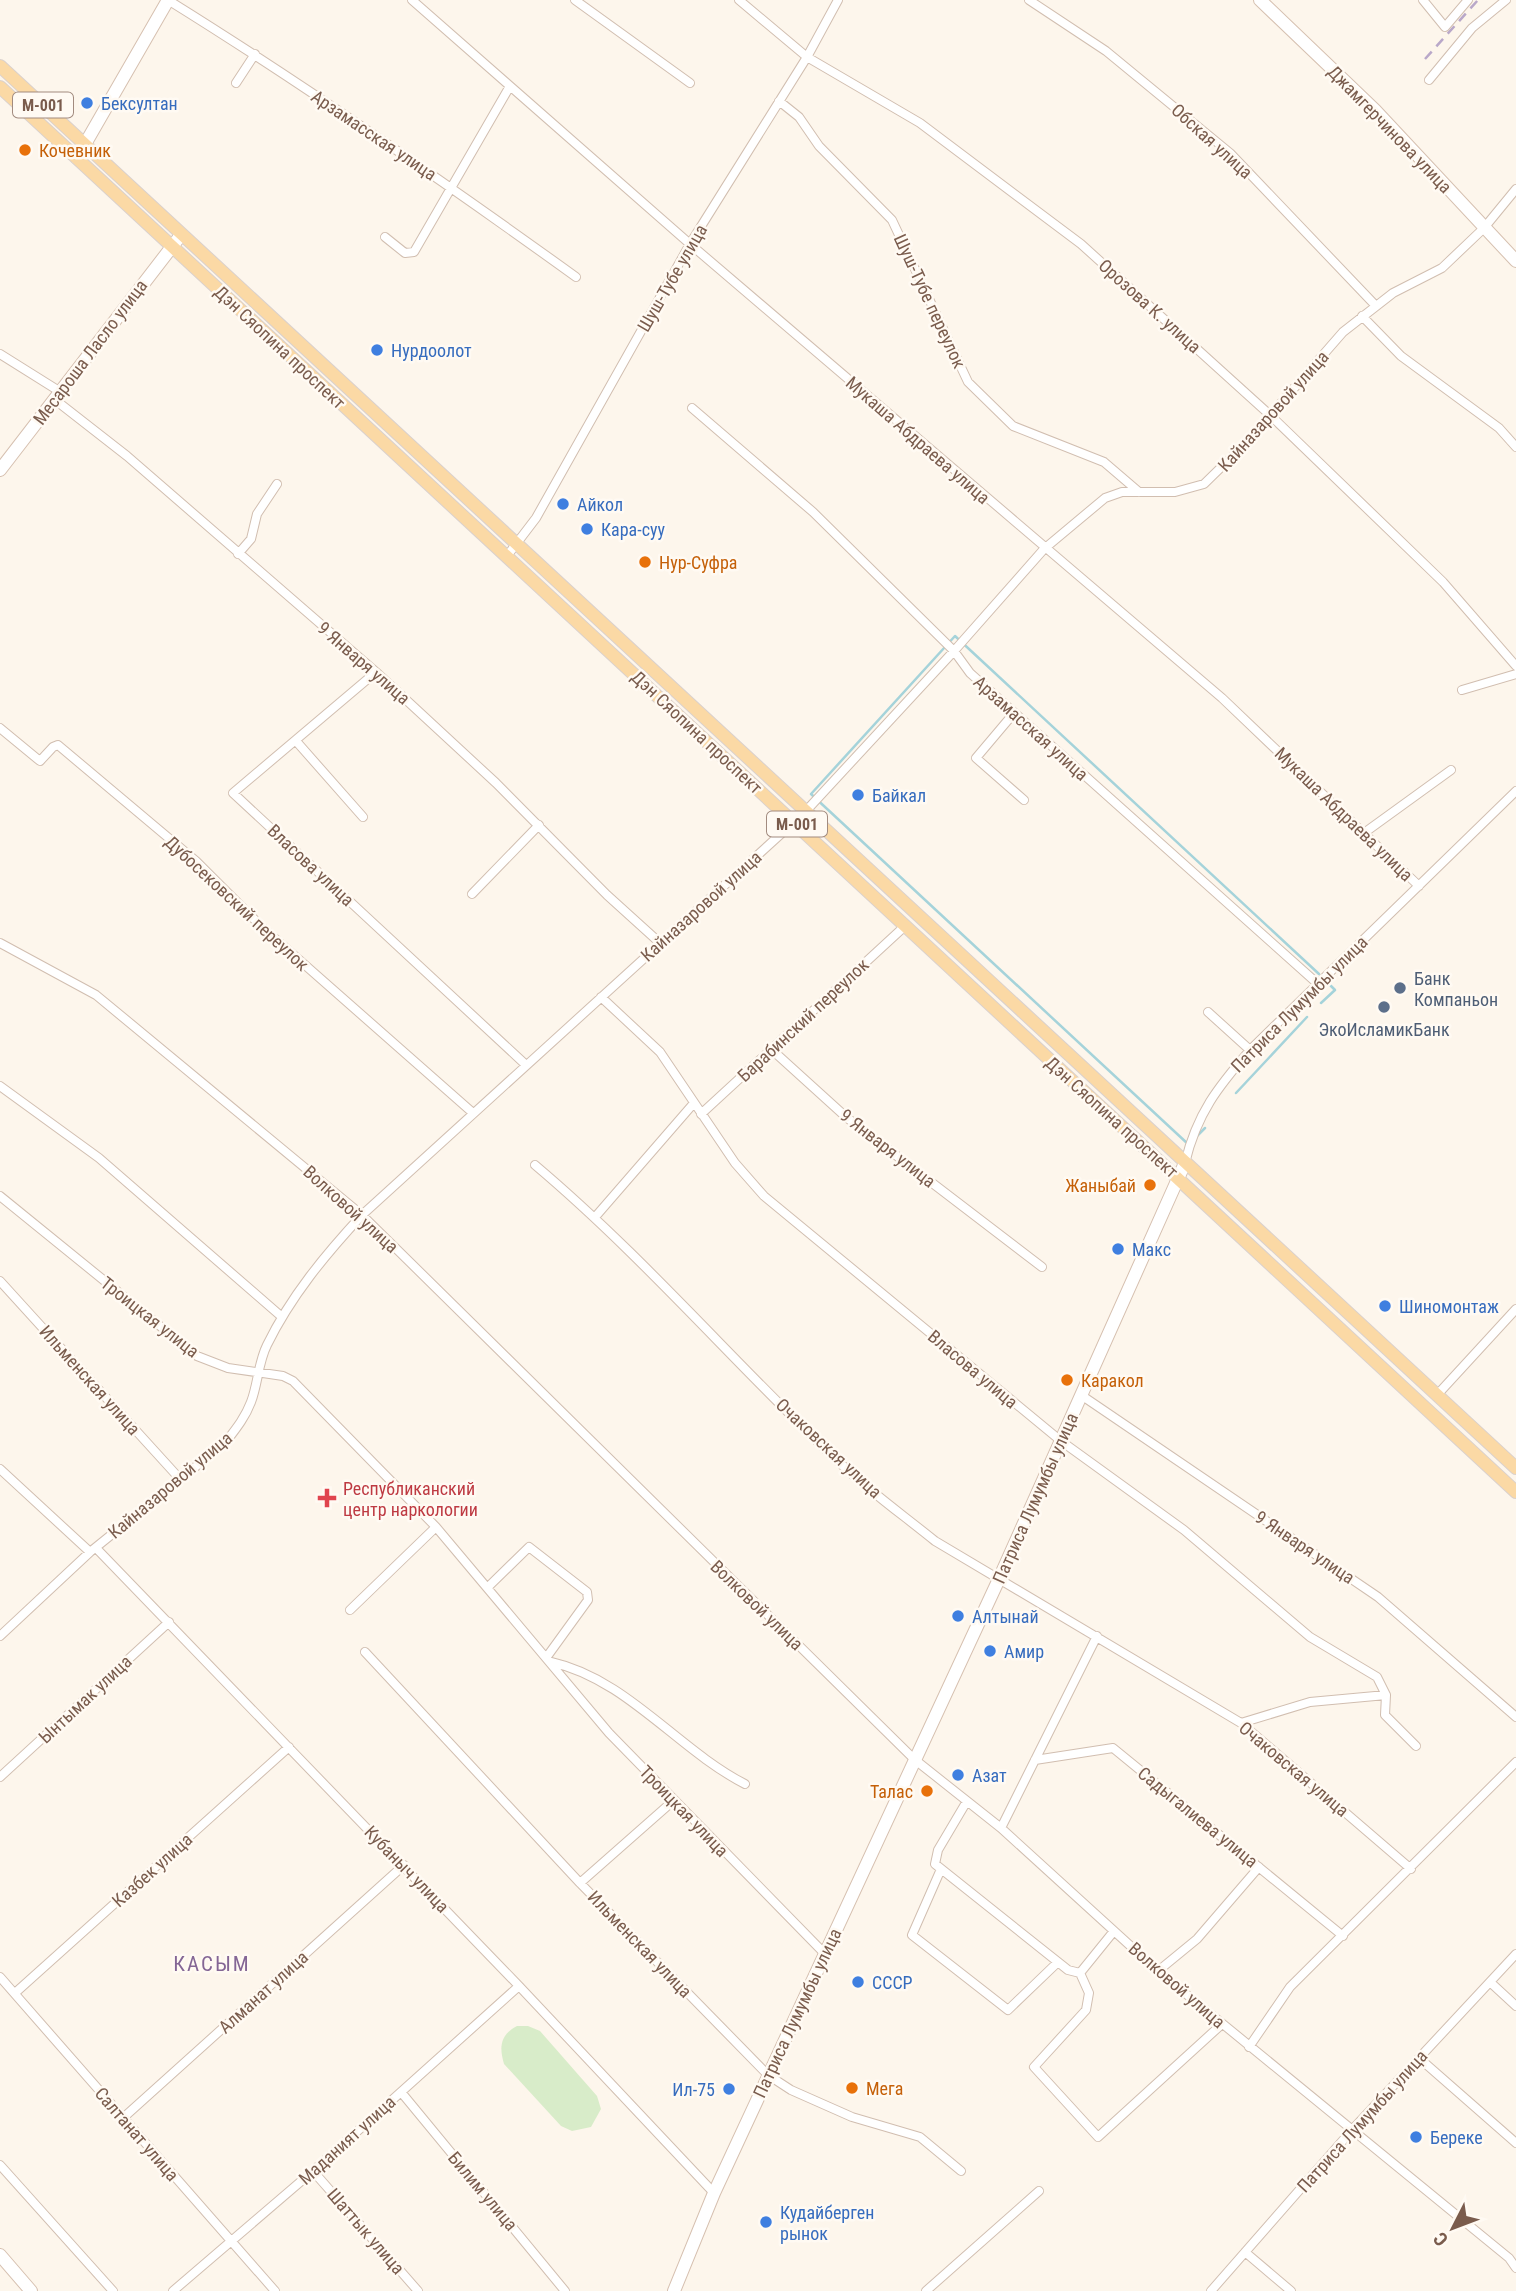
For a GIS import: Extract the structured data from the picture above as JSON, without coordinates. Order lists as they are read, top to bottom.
{
  "streets": {
    "main road": ["M-001", "Дэн Сяопина проспект"],
    "street": [
      "Джамгерчинова улица",
      "Арзамасская улица",
      "Обская улица",
      "Шуш-Тубе улица",
      "Шуш-Тубе переулок",
      "Орозова К. улица",
      "Месароша Ласло улица",
      "Кайназаровой улица",
      "Мукаша Абдраева улица",
      "9 Января улица",
      "Власова улица",
      "Дубосековский переулок",
      "Патриса Лумумбы улица",
      "Барабинский переулок",
      "Волковой улица",
      "Троицкая улица",
      "Ильменская улица",
      "Очаковская улица",
      "Ынтымак улица",
      "Садыгалиева улица",
      "Кубаныч улица",
      "Казбек улица",
      "Алманат улица",
      "Салтанат улица",
      "Маданият улица",
      "Билим улица",
      "Шаттык улица"
    ]
  },
  "crossings": [
    ["Джамгерчинова улица", "Кайназаровой улица"],
    ["Арзамасская улица", "Кайназаровой улица"],
    ["Арзамасская улица", "Патриса Лумумбы улица"],
    ["Обская улица", "Кайназаровой улица"],
    ["Шуш-Тубе улица", "Шуш-Тубе переулок"],
    ["Шуш-Тубе улица", "Орозова К. улица"],
    ["Шуш-Тубе улица", "Дэн Сяопина проспект"],
    ["Шуш-Тубе улица", "Мукаша Абдраева улица"],
    ["Шуш-Тубе переулок", "Кайназаровой улица"],
    ["Орозова К. улица", "Кайназаровой улица"],
    ["Дэн Сяопина проспект", "Месароша Ласло улица"],
    ["Дэн Сяопина проспект", "Кайназаровой улица"],
    ["Дэн Сяопина проспект", "Патриса Лумумбы улица"],
    ["Дэн Сяопина проспект", "Барабинский переулок"],
    ["Месароша Ласло улица", "9 Января улица"],
    ["Кайназаровой улица", "Мукаша Абдраева улица"],
    ["Кайназаровой улица", "9 Января улица"],
    ["Кайназаровой улица", "Власова улица"],
    ["Кайназаровой улица", "Дубосековский переулок"],
    ["Кайназаровой улица", "Волковой улица"],
    ["Кайназаровой улица", "Троицкая улица"],
    ["Кайназаровой улица", "Ильменская улица"],
    ["Кайназаровой улица", "Кубаныч улица"],
    ["Мукаша Абдраева улица", "Патриса Лумумбы улица"],
    ["9 Января улица", "Власова улица"],
    ["9 Января улица", "Патриса Лумумбы улица"],
    ["9 Января улица", "Барабинский переулок"],
    ["Власова улица", "Патриса Лумумбы улица"],
    ["Власова улица", "Барабинский переулок"],
    ["Патриса Лумумбы улица", "Волковой улица"],
    ["Патриса Лумумбы улица", "Троицкая улица"],
    ["Патриса Лумумбы улица", "Ильменская улица"],
    ["Патриса Лумумбы улица", "Очаковская улица"],
    ["Патриса Лумумбы улица", "Кубаныч улица"],
    ["Ынтымак улица", "Кубаныч улица"],
    ["Кубаныч улица", "Казбек улица"],
    ["Кубаныч улица", "Алманат улица"],
    ["Кубаныч улица", "Маданият улица"],
    ["Казбек улица", "Салтанат улица"],
    ["Алманат улица", "Салтанат улица"],
    ["Салтанат улица", "Маданият улица"],
    ["Маданият улица", "Билим улица"],
    ["Маданият улица", "Шаттык улица"]
  ],
  "districts": ["КАСЫМ"],
  "places": {
    "other": [
      "Бексултан",
      "Кочевник",
      "Нурдоолот",
      "Айкол",
      "Кара-суу",
      "Нур-Суфра",
      "Байкал",
      "Банк Компаньон",
      "ЭкоИсламикБанк",
      "Жаныбай",
      "Макс",
      "Шиномонтаж",
      "Каракол",
      "Алтынай",
      "Амир",
      "Азат",
      "Талас",
      "СССР",
      "Мега",
      "Ил-75",
      "Береке",
      "Кудайберген рынок"
    ],
    "health": ["Республиканский центр наркологии"]
  },
  "north": "bottom left"
}
